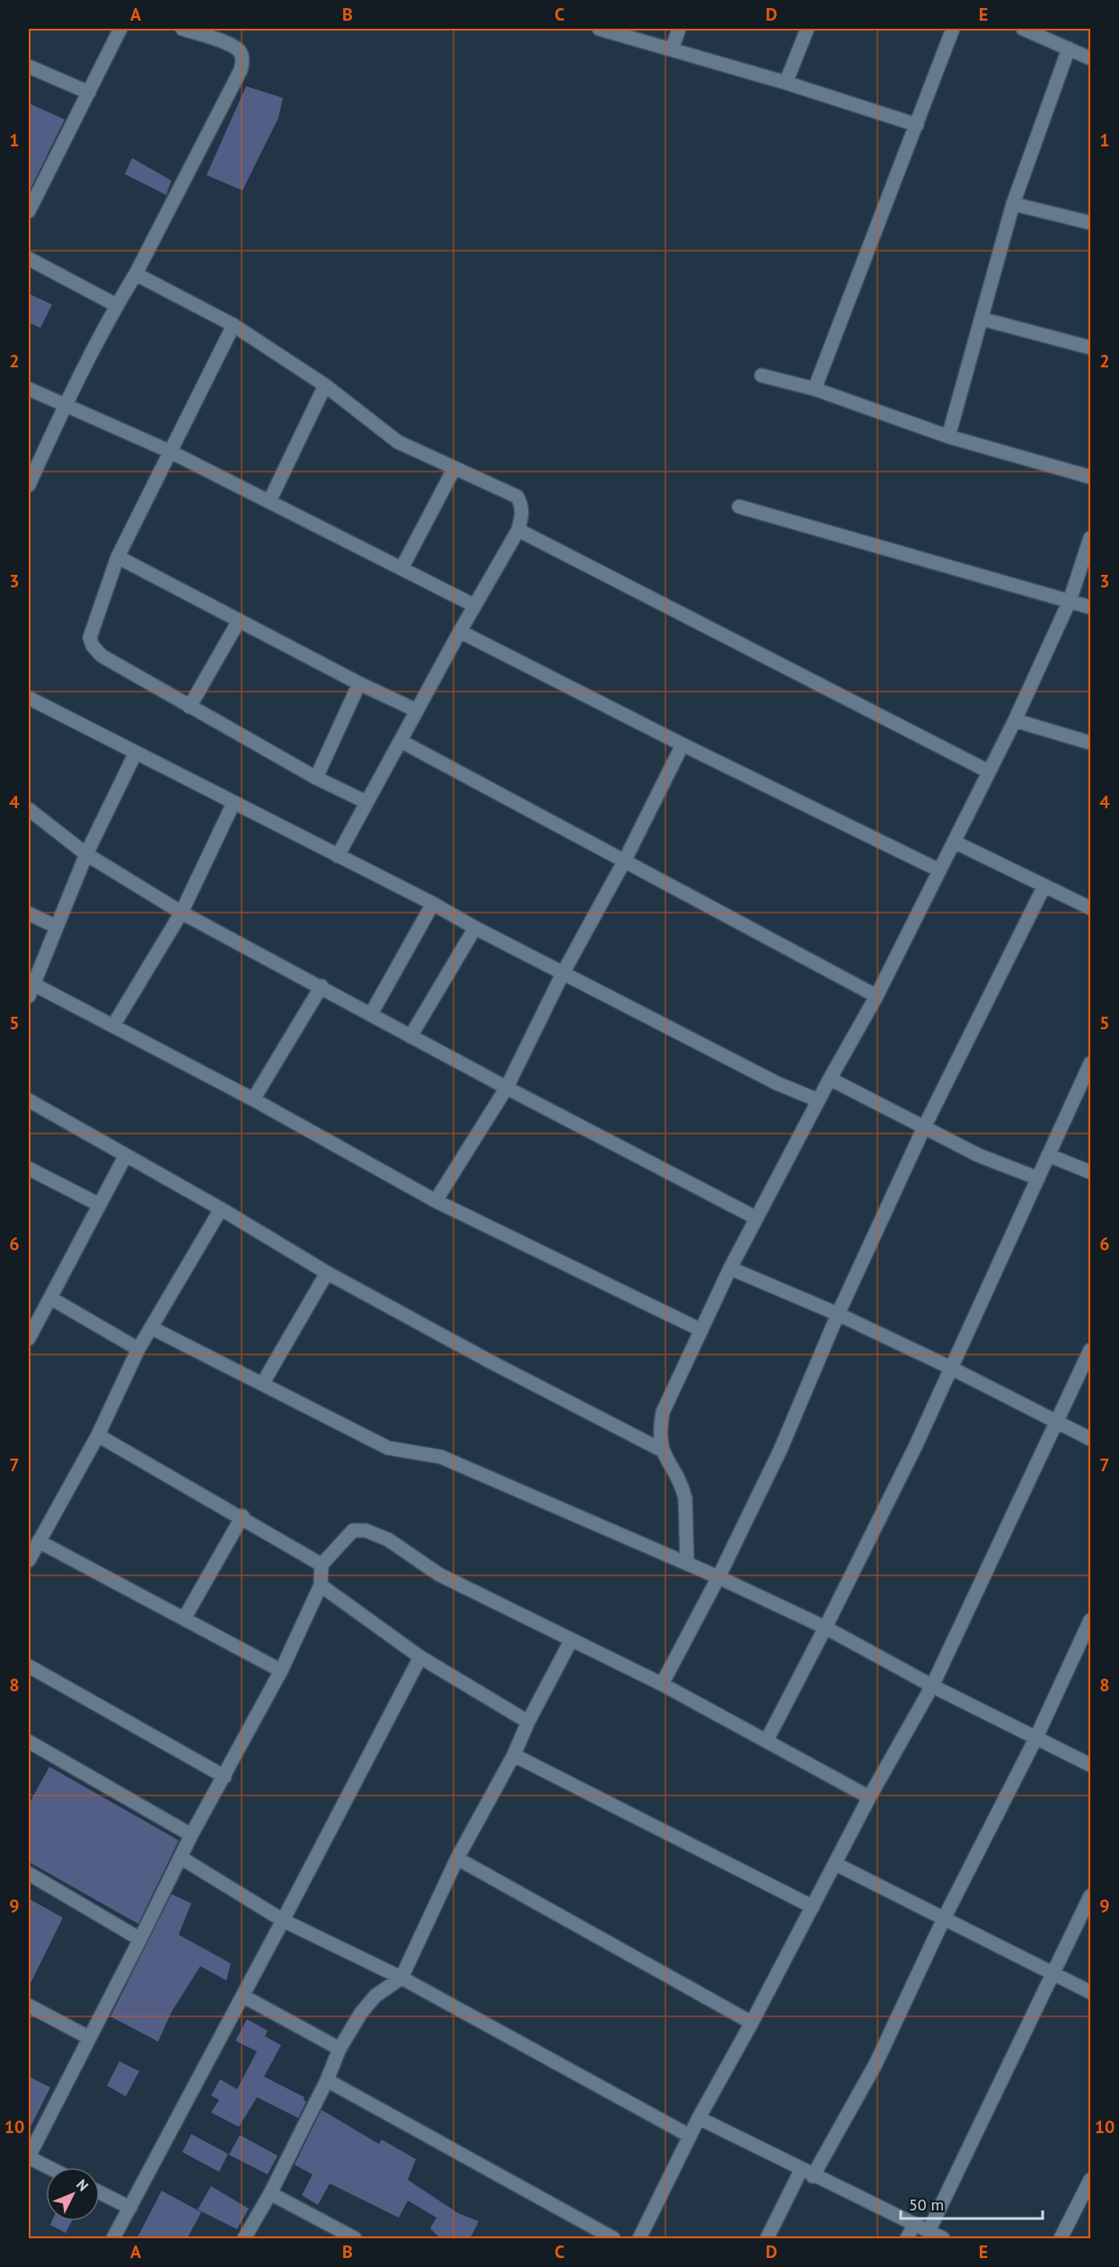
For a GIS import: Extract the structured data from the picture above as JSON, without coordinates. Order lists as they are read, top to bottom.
{
  "scale_bar": "50 m",
  "north": "top right",
  "grid": {
    "columns": [
      "A",
      "B",
      "C",
      "D",
      "E"
    ],
    "rows": [
      "1",
      "2",
      "3",
      "4",
      "5",
      "6",
      "7",
      "8",
      "9",
      "10"
    ]
  }
}
